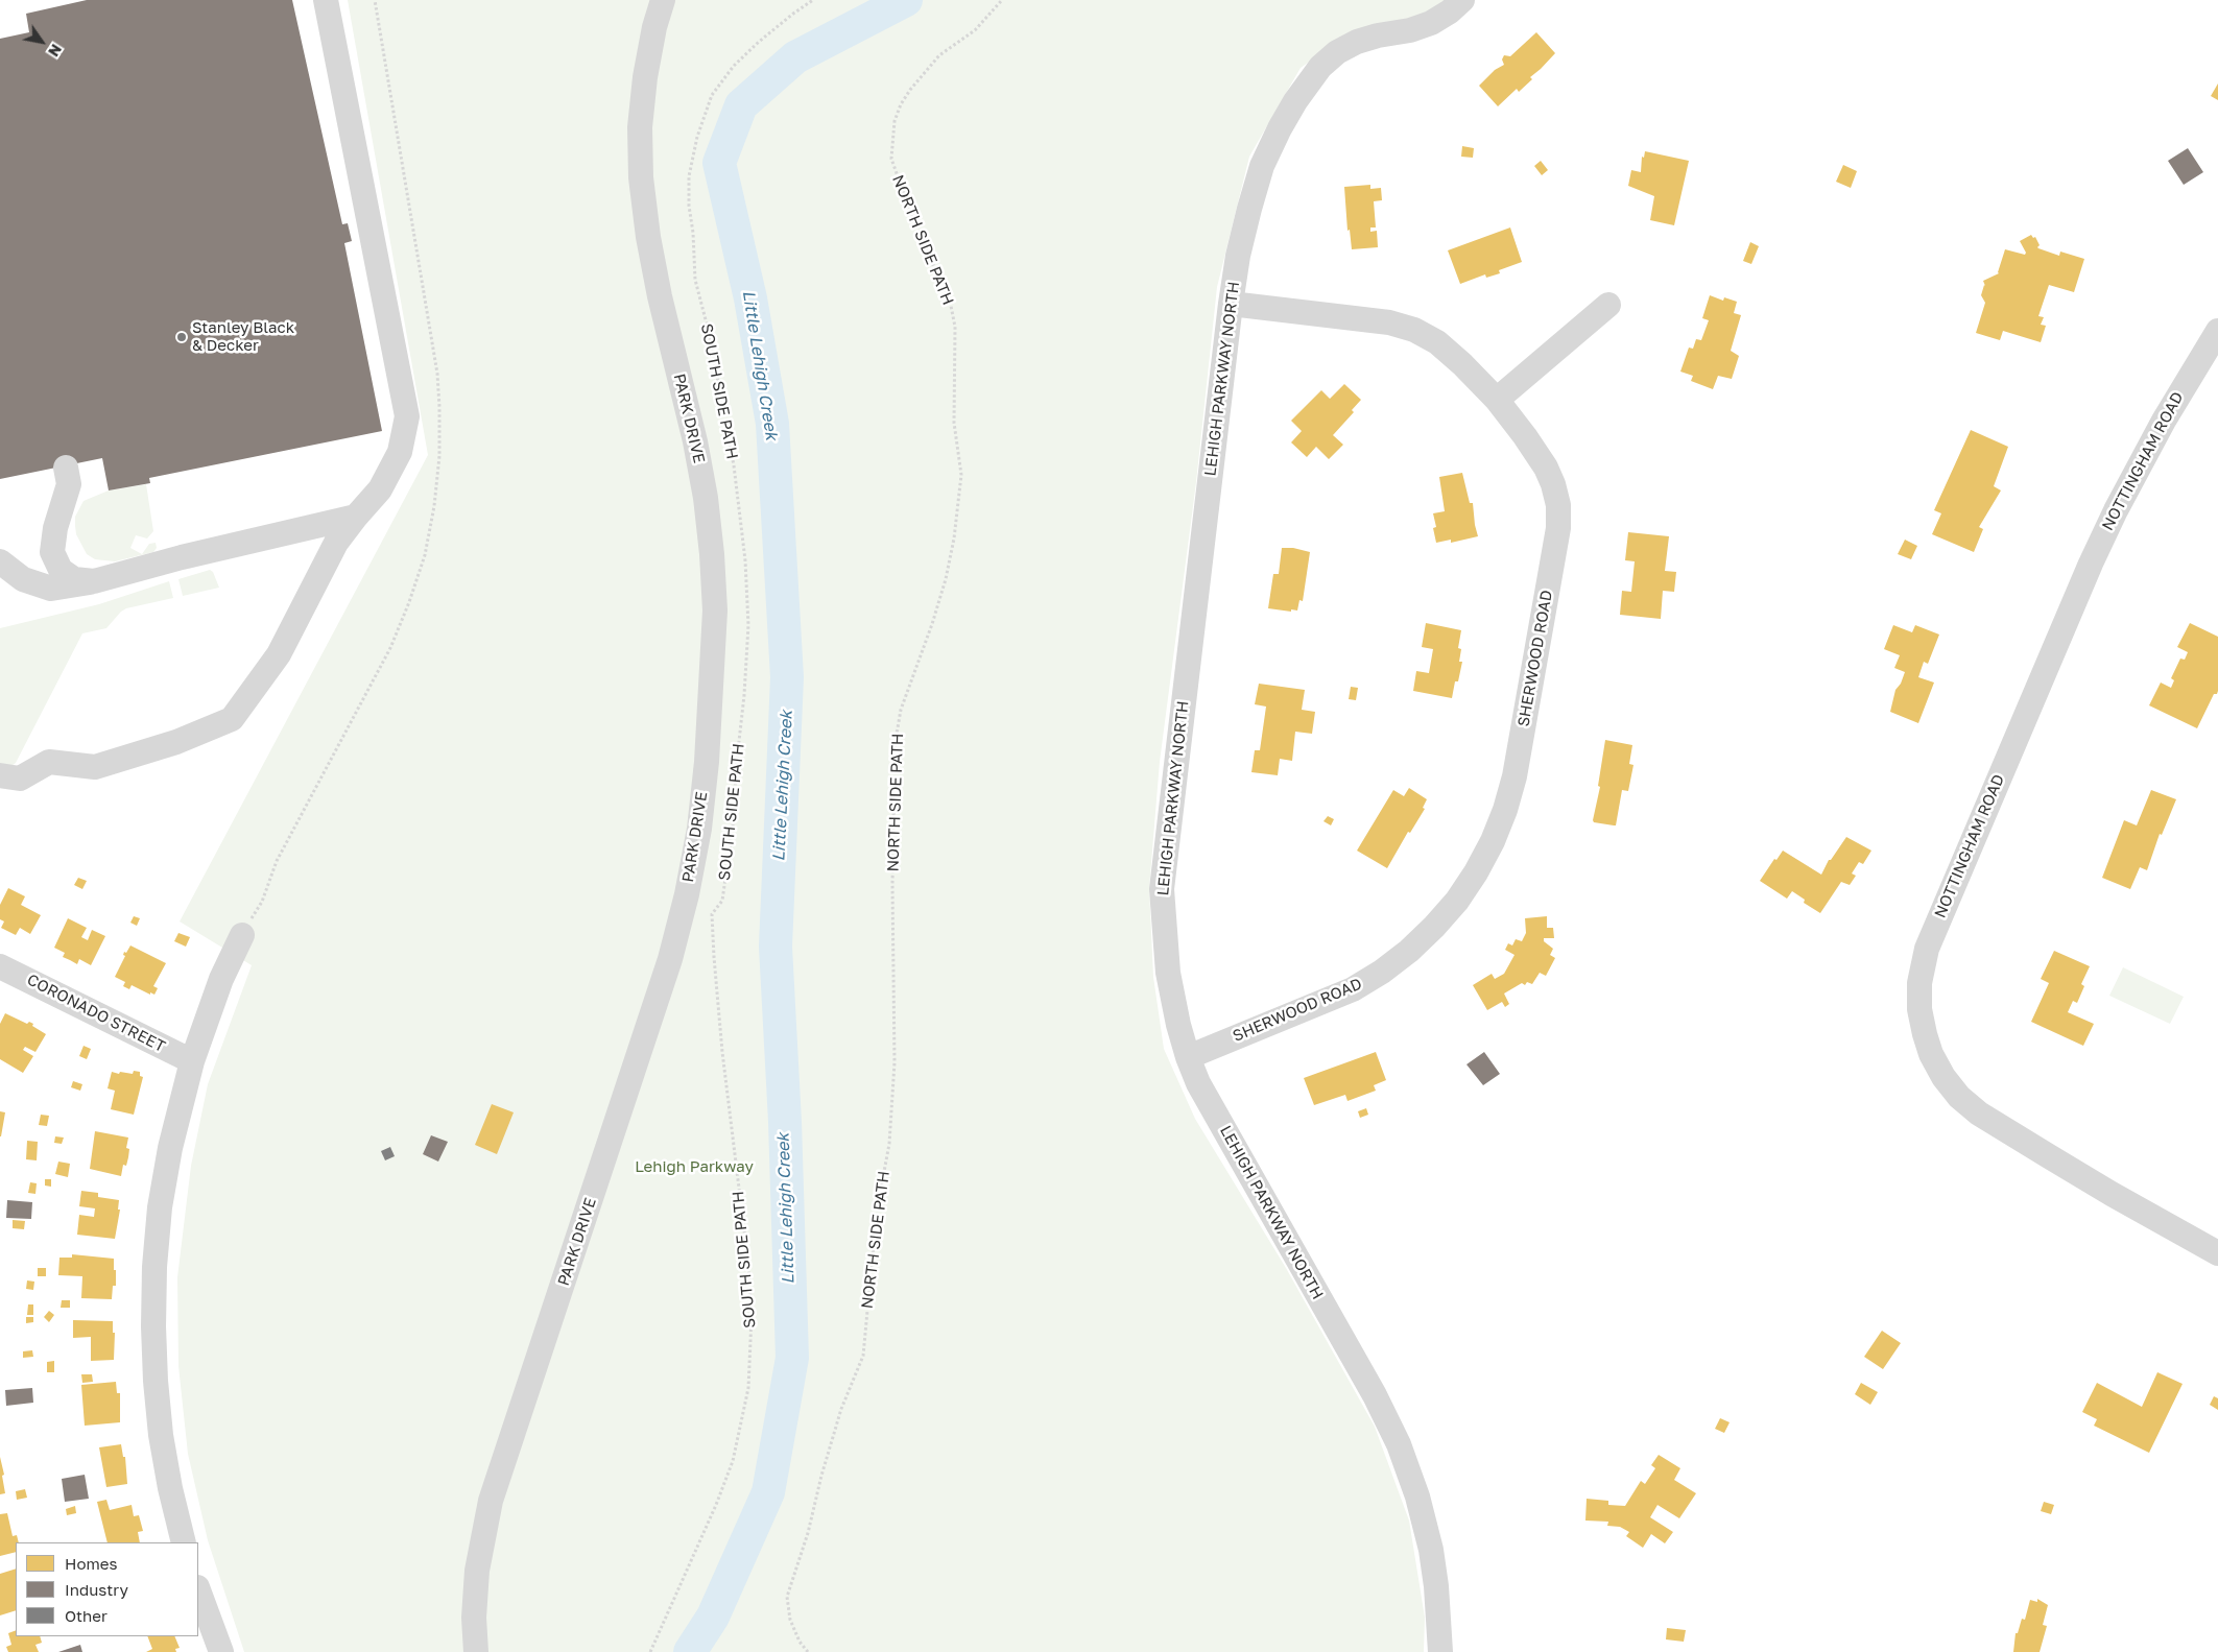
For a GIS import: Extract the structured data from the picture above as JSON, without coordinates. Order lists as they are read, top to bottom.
{
  "streets": {
    "street": [
      "LEHIGH PARKWAY NORTH",
      "PARK DRIVE",
      "NOTTINGHAM ROAD",
      "SHERWOOD ROAD",
      "CORONADO STREET"
    ],
    "path": ["NORTH SIDE PATH", "SOUTH SIDE PATH"]
  },
  "crossings": [
    ["LEHIGH PARKWAY NORTH", "SHERWOOD ROAD"]
  ],
  "water": ["Little Lehigh Creek"],
  "parks": ["Lehigh Parkway"],
  "places": ["Stanley Black & Decker"],
  "legend": ["Homes", "Industry", "Other"],
  "north": "bottom right"
}
